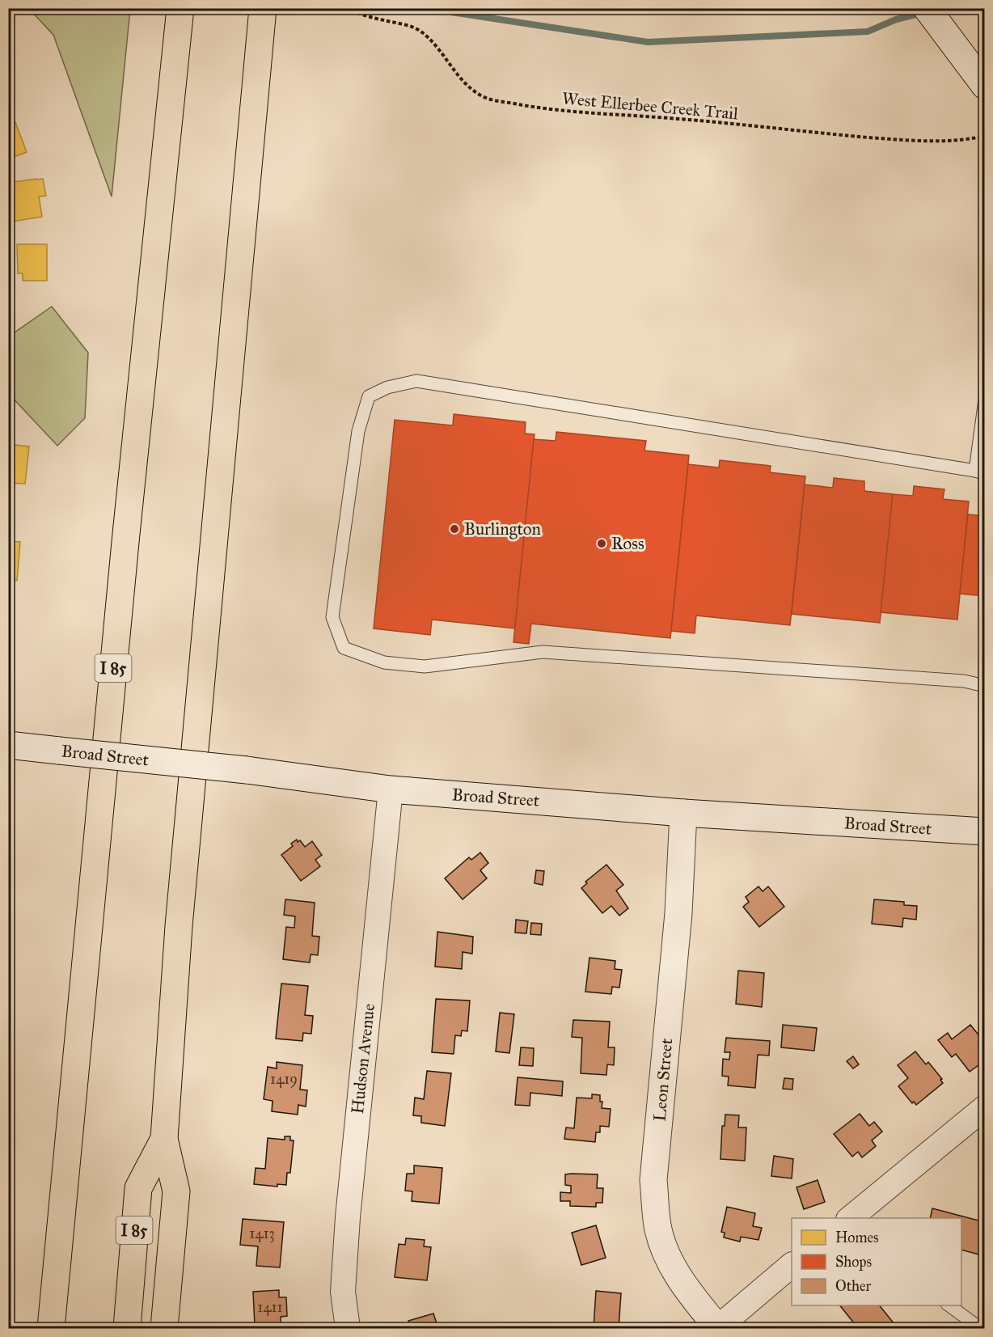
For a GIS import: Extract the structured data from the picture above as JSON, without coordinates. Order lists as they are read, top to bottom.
{
  "streets": {
    "highway": ["I 85"],
    "main road": ["Broad Street", "Leon Street"],
    "street": ["Hudson Avenue"],
    "path": ["West Ellerbee Creek Trail"]
  },
  "crossings": [
    ["Broad Street", "Hudson Avenue"],
    ["Broad Street", "Leon Street"]
  ],
  "places": ["Burlington", "Ross"],
  "house_numbers": ["1419", "1413", "1411"],
  "legend": ["Homes", "Shops", "Other"]
}
